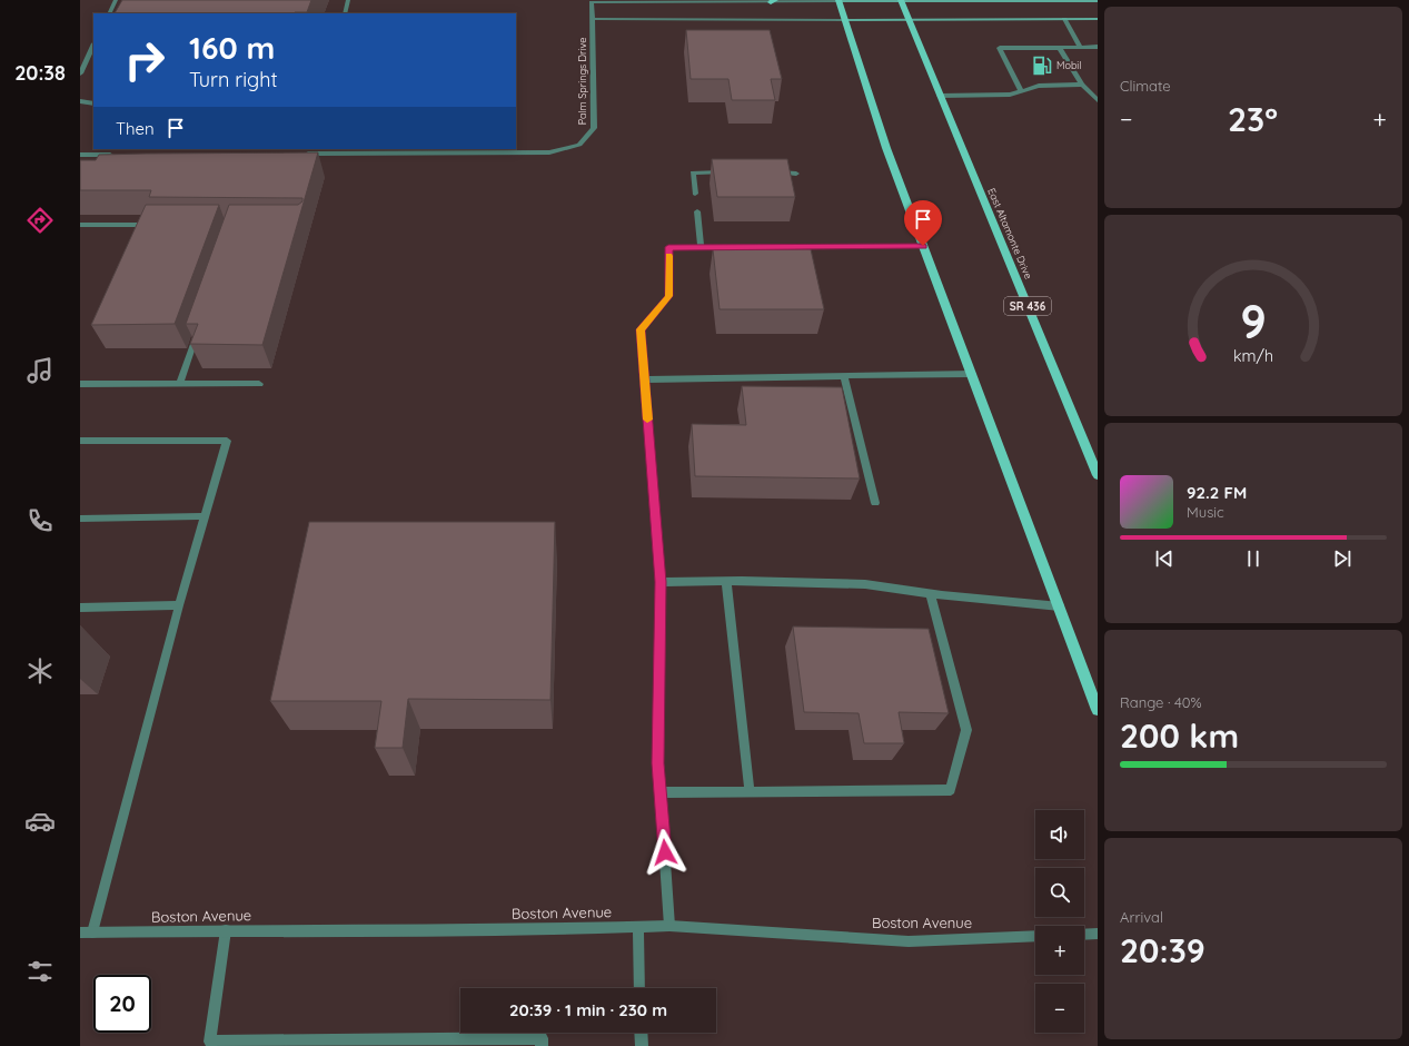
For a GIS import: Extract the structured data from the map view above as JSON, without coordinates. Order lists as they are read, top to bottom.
{
  "streets": {
    "main road": ["Palm Springs Drive", "East Altamonte Drive", "SR 436"],
    "street": ["Boston Avenue"]
  },
  "crossings": [
    ["Palm Springs Drive", "East Altamonte Drive"]
  ],
  "places": {
    "fuel station": ["Mobil"]
  },
  "page": {
    "tabs": "20:38",
    "tile": [
      "Climate",
      ["Range · 40%", "200 km"],
      ["Arrival", "20:39"]
    ],
    "turn": ["160 m", "Turn right"],
    "heat": ["−", "23°", "+"],
    "then": "Then",
    "song": ["92.2 FM", "Music"],
    "map_buttons": ["+", "−"],
    "limit": "20",
    "trip": "20:39 · 1 min · 230 m",
    "gauge": ["9", "km/h"]
  }
}
